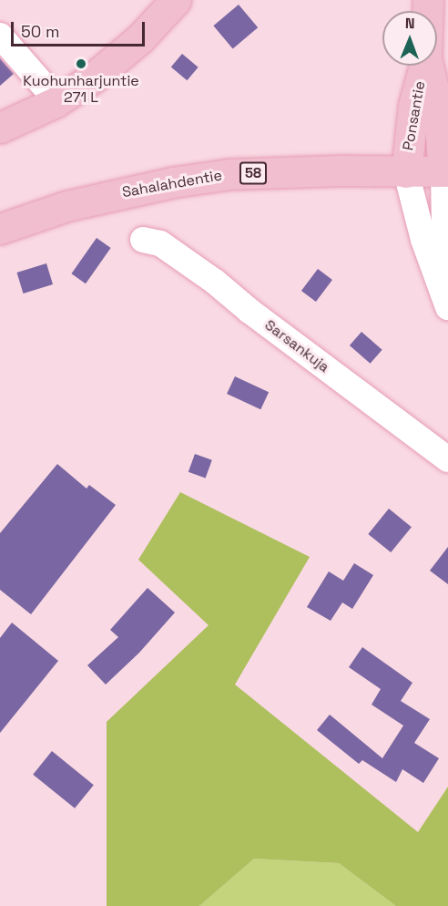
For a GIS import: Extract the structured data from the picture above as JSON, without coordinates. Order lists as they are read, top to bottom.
{
  "streets": {
    "main road": ["Ponsantie", "58", "Sahalahdentie"],
    "street": ["Sarsankuja"]
  },
  "crossings": [
    ["Ponsantie", "Sahalahdentie"]
  ],
  "places": ["Kuohunharjuntie 271 L"],
  "scale_bar": "50 m",
  "north": "top"
}
